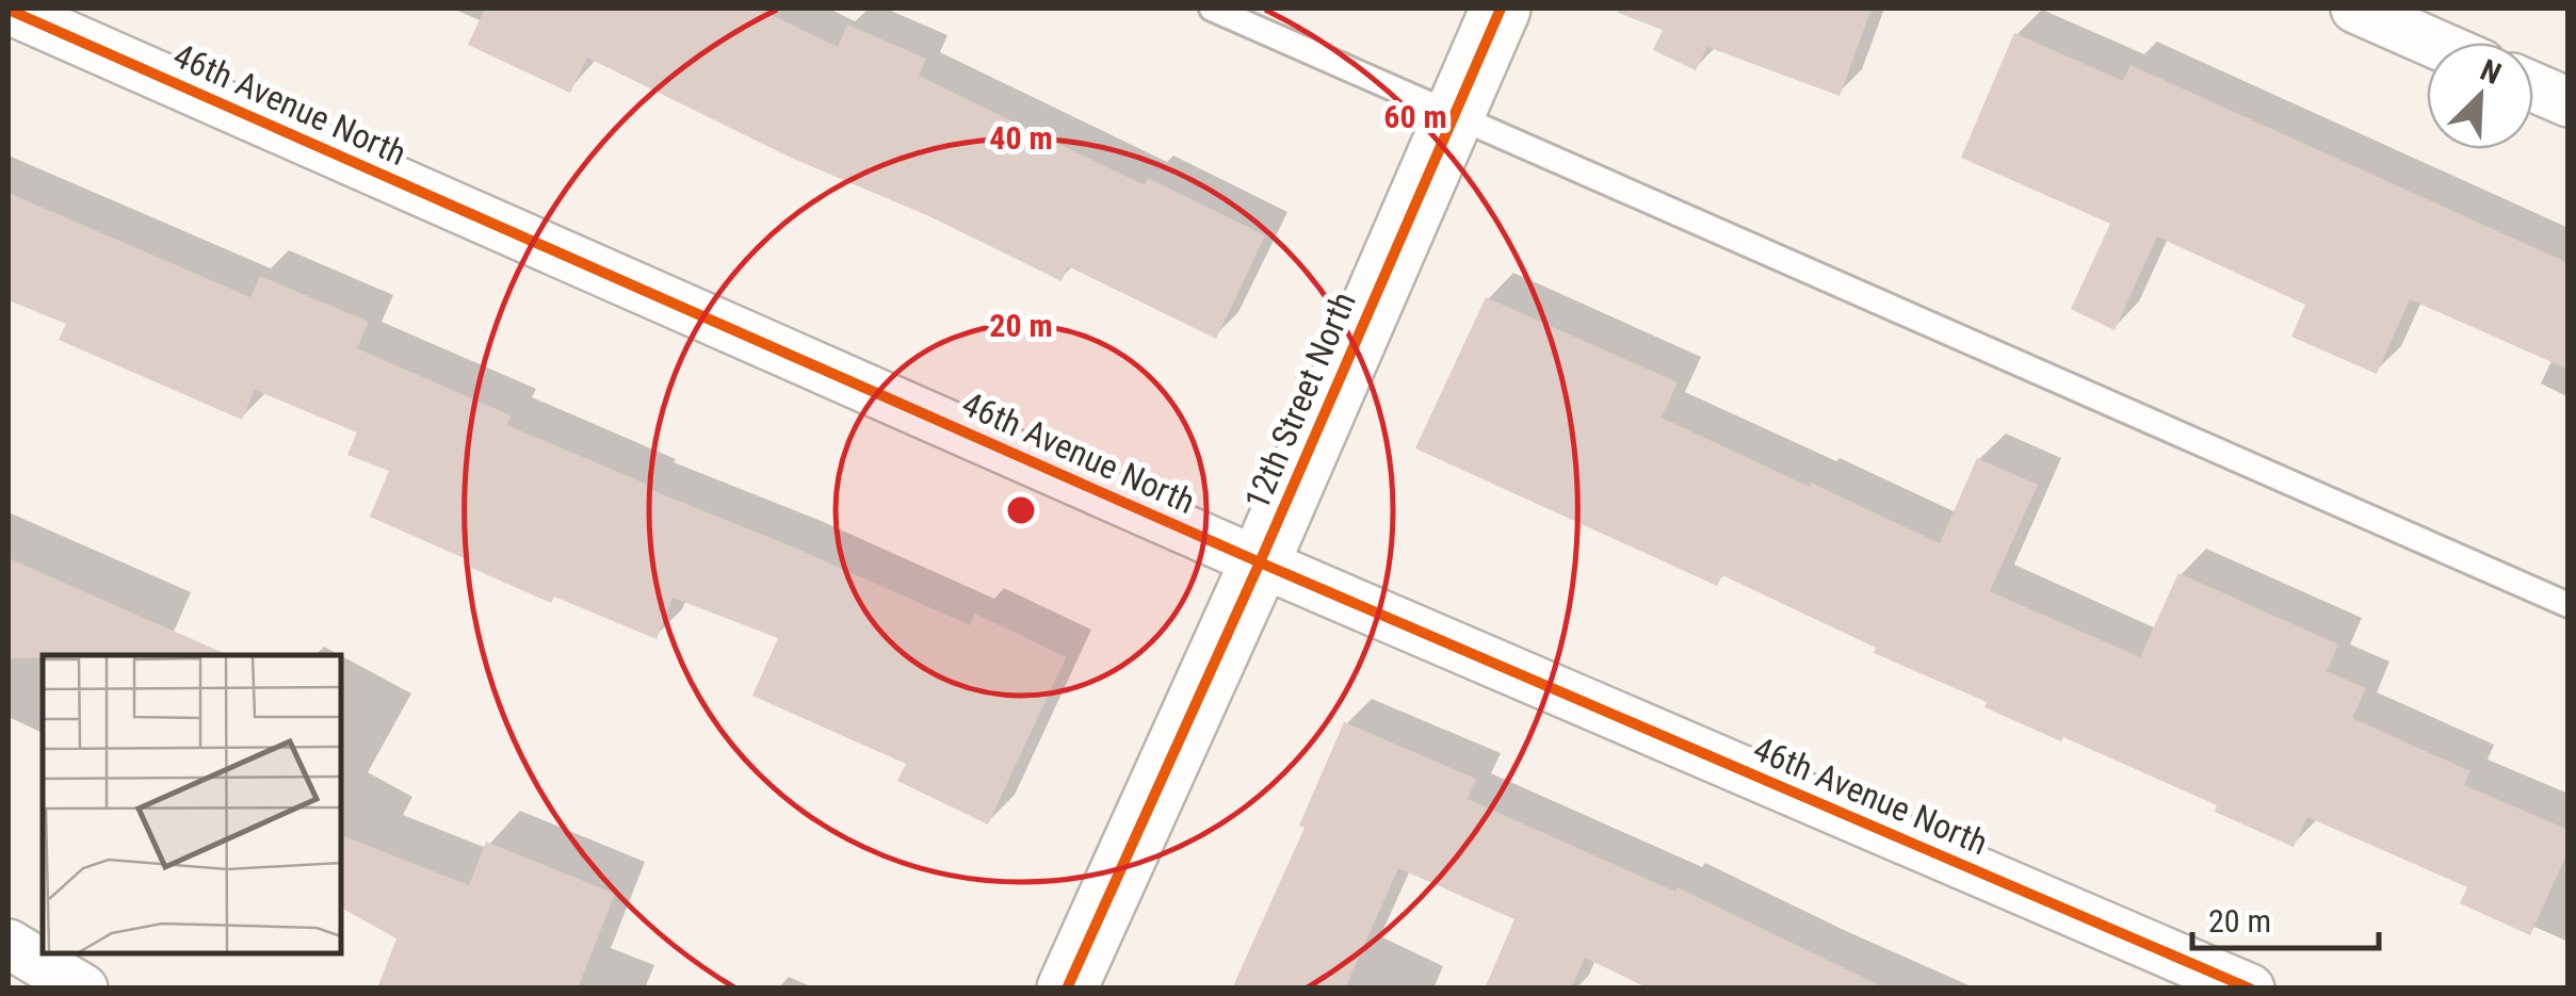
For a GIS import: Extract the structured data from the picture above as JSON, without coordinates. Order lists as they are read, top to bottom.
{
  "streets": {
    "street": ["46th Avenue North", "12th Street North"]
  },
  "crossings": [
    ["46th Avenue North", "12th Street North"]
  ],
  "scale_bar": "20 m",
  "north": "top right",
  "rings": ["60 m", "40 m", "20 m"]
}
